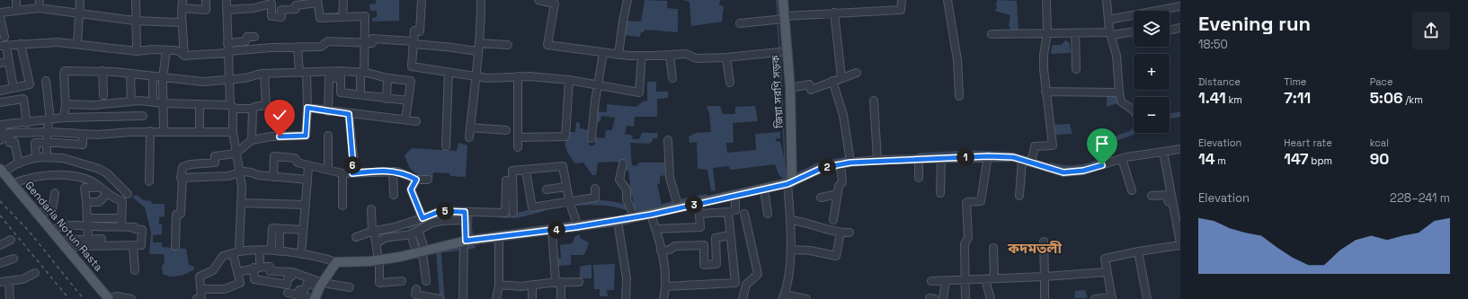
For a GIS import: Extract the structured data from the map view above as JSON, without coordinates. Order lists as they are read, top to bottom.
{
  "streets": {
    "main road": ["জিয়া সরণি সড়ক", "Gendaria Notun Rasta"]
  },
  "districts": ["কদমতলী"],
  "page": {
    "heading": ["Evening run", "18:50"],
    "map_buttons": ["+", "−"],
    "stats": [
      ["Distance", "1.41 km"],
      ["Time", "7:11"],
      ["Pace", "5:06 /km"],
      ["Elevation", "14 m"],
      ["Heart rate", "147 bpm"],
      ["kcal", "90"]
    ],
    "pins": [
      "1",
      "6",
      "2",
      "3",
      "5",
      "4"
    ],
    "chart": ["Elevation", "228–241 m"]
  }
}
